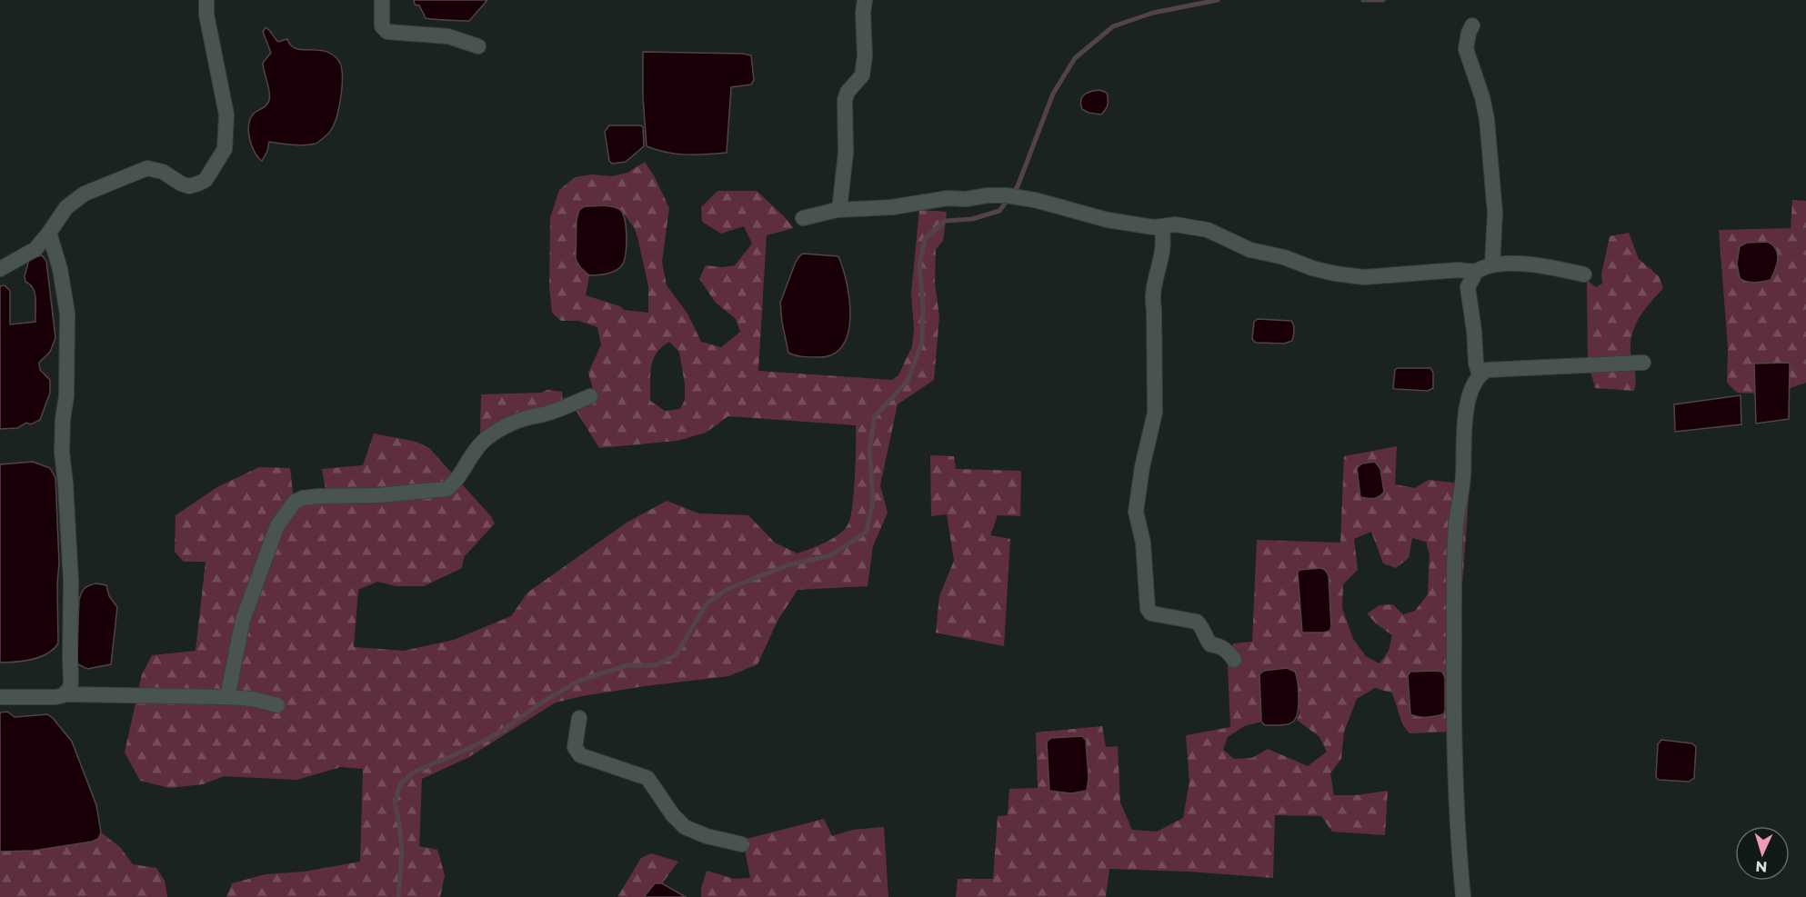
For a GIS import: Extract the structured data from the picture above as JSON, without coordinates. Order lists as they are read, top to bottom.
{
  "north": "bottom"
}
